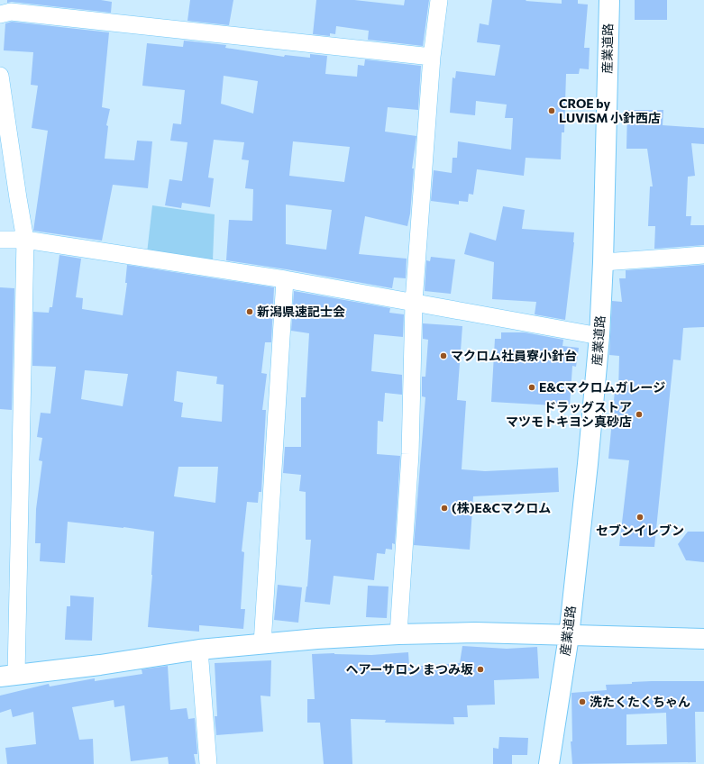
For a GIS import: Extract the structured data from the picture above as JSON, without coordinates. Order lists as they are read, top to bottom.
{
  "streets": {
    "street": ["産業道路"]
  },
  "places": [
    "CROE by LUVISM 小針西店",
    "新潟県速記士会",
    "マクロム社員寮小針台",
    "E&Cマクロムガレージ",
    "ドラッグストア マツモトキヨシ真砂店",
    "(株)E&Cマクロム",
    "セブンイレブン",
    "ヘアーサロン まつみ坂",
    "洗たくたくちゃん"
  ]
}
